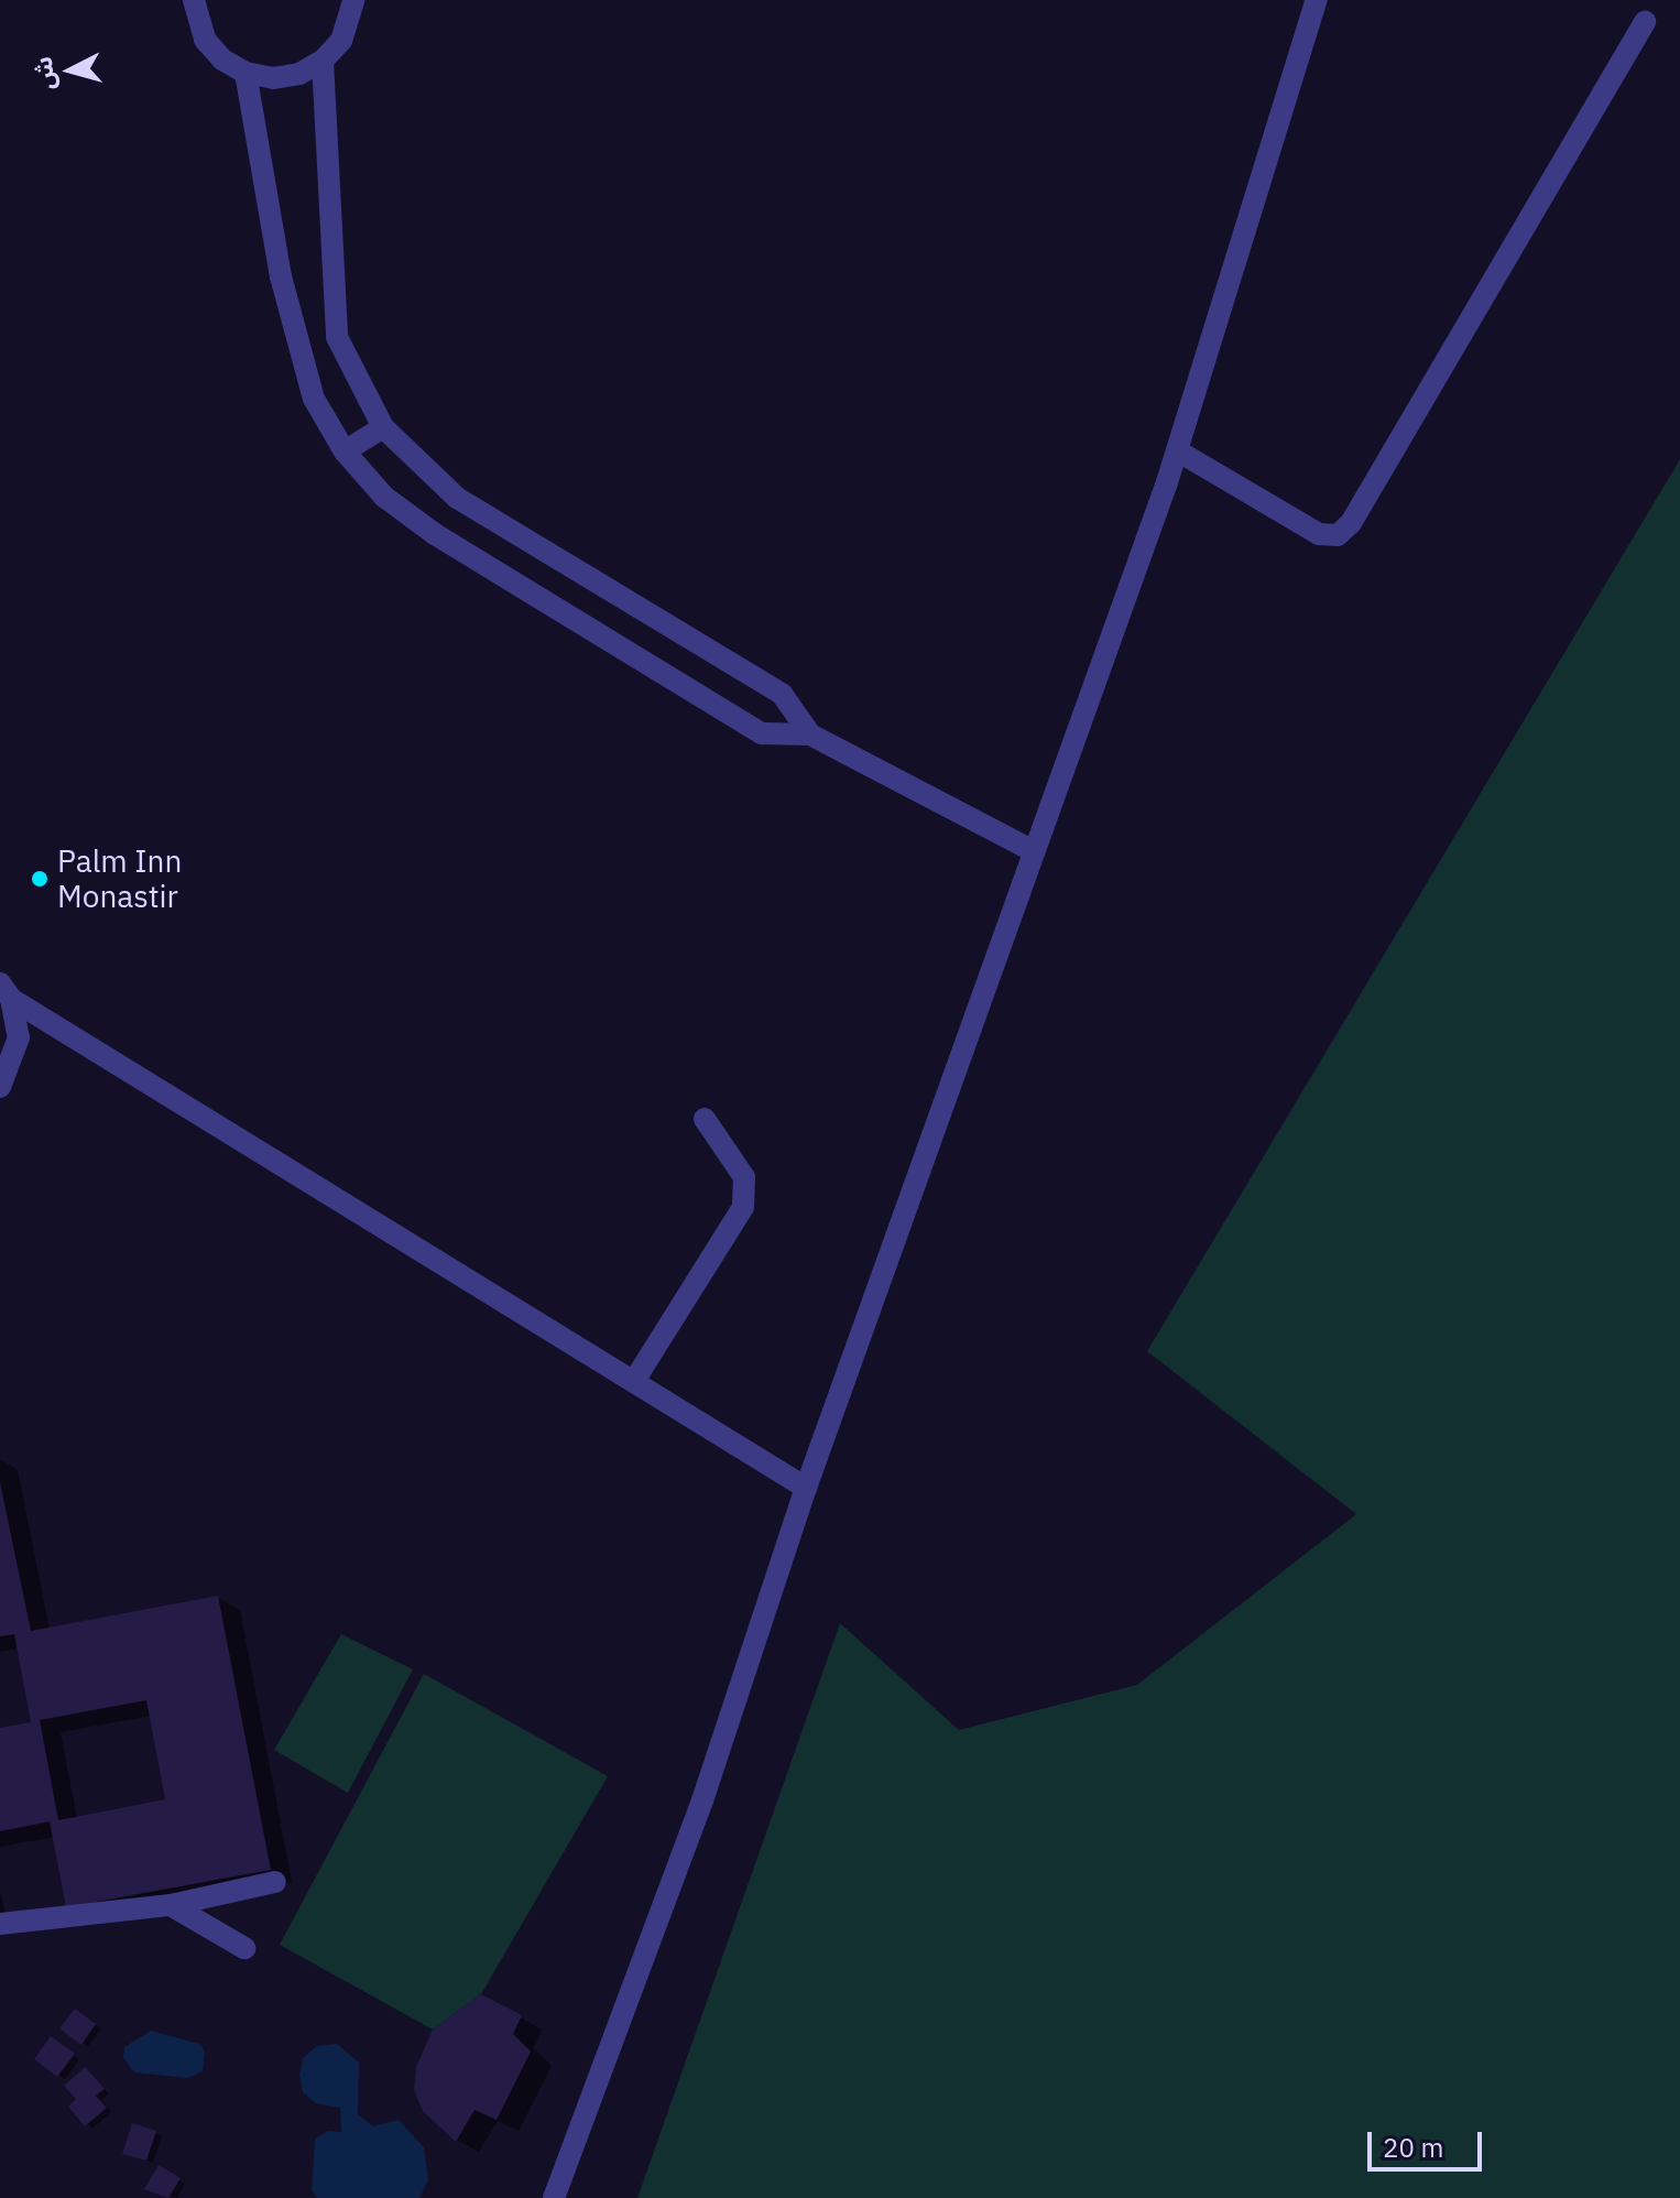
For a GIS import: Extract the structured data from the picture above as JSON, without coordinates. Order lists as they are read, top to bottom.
{
  "places": ["Palm Inn Monastir"],
  "scale_bar": "20 m",
  "north": "left"
}
